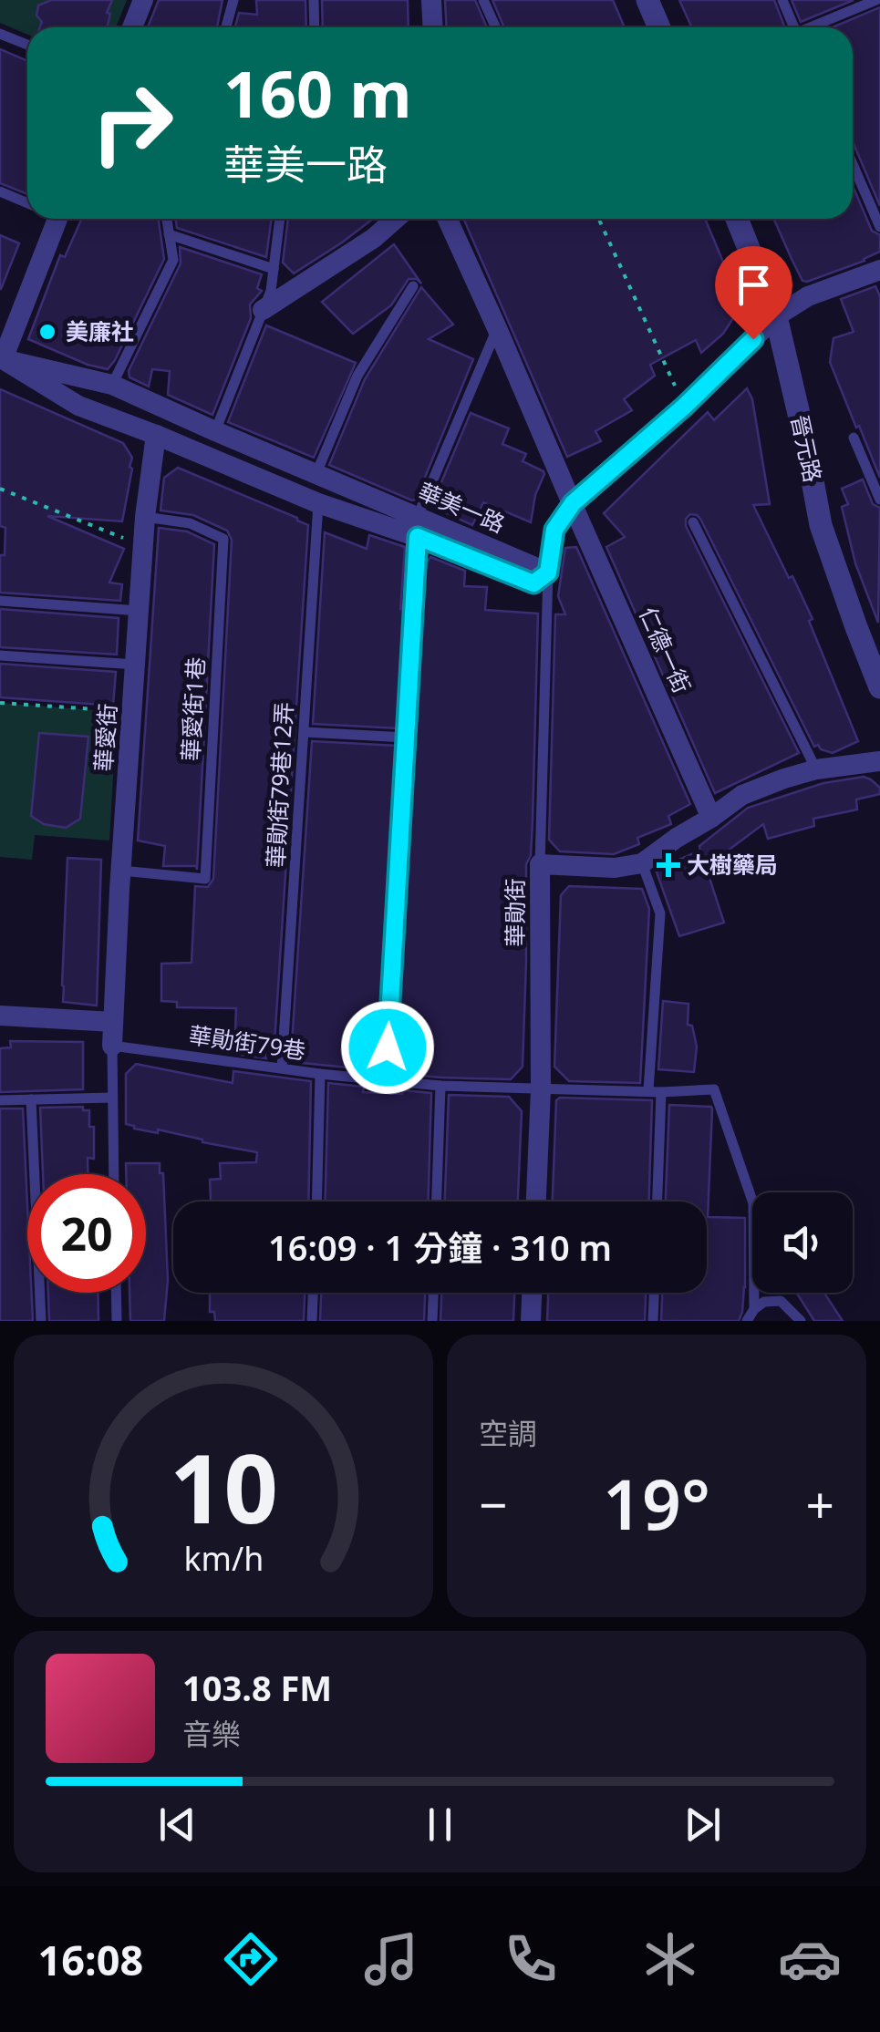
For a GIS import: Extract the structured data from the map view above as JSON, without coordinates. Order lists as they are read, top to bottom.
{
  "streets": {
    "street": [
      "晉元路",
      "華美一路",
      "仁德一街",
      "華愛街",
      "華勛街"
    ],
    "lane": ["華愛街1巷", "華勛街79巷12弄", "華勛街79巷"]
  },
  "crossings": [
    ["華美一路", "華愛街"],
    ["華美一路", "華勛街79巷12弄"],
    ["華愛街1巷", "華愛街"],
    ["華愛街", "華勛街79巷"],
    ["華勛街79巷12弄", "華勛街79巷"],
    ["華勛街", "華勛街79巷"]
  ],
  "places": {
    "other": ["美廉社"],
    "health": ["大樹藥局"]
  },
  "page": {
    "turn": ["160 m", "華美一路"],
    "limit": "20",
    "trip": "16:09 · 1 分鐘 · 310 m",
    "tile": "空調",
    "heat": ["−", "19°", "+"],
    "song": ["103.8 FM", "音樂"],
    "tabs": "16:08",
    "gauge": ["10", "km/h"]
  }
}
